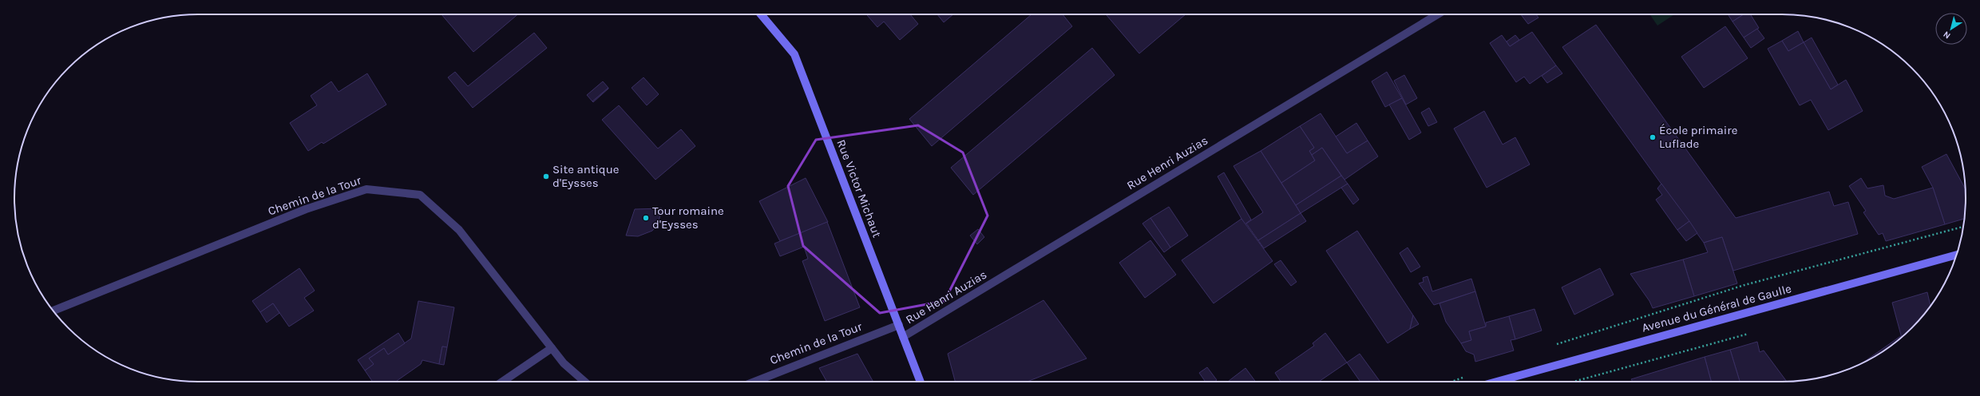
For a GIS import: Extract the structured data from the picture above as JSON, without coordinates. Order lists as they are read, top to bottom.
{
  "streets": {
    "main road": ["Rue Victor Michaut", "Avenue du Général de Gaulle"],
    "street": ["Rue Henri Auzias", "Chemin de la Tour"]
  },
  "crossings": [
    ["Rue Henri Auzias", "Rue Victor Michaut"],
    ["Rue Victor Michaut", "Chemin de la Tour"]
  ],
  "places": ["École primaire Luflade", "Site antique d'Eysses", "Tour romaine d'Eysses"],
  "north": "bottom left"
}
